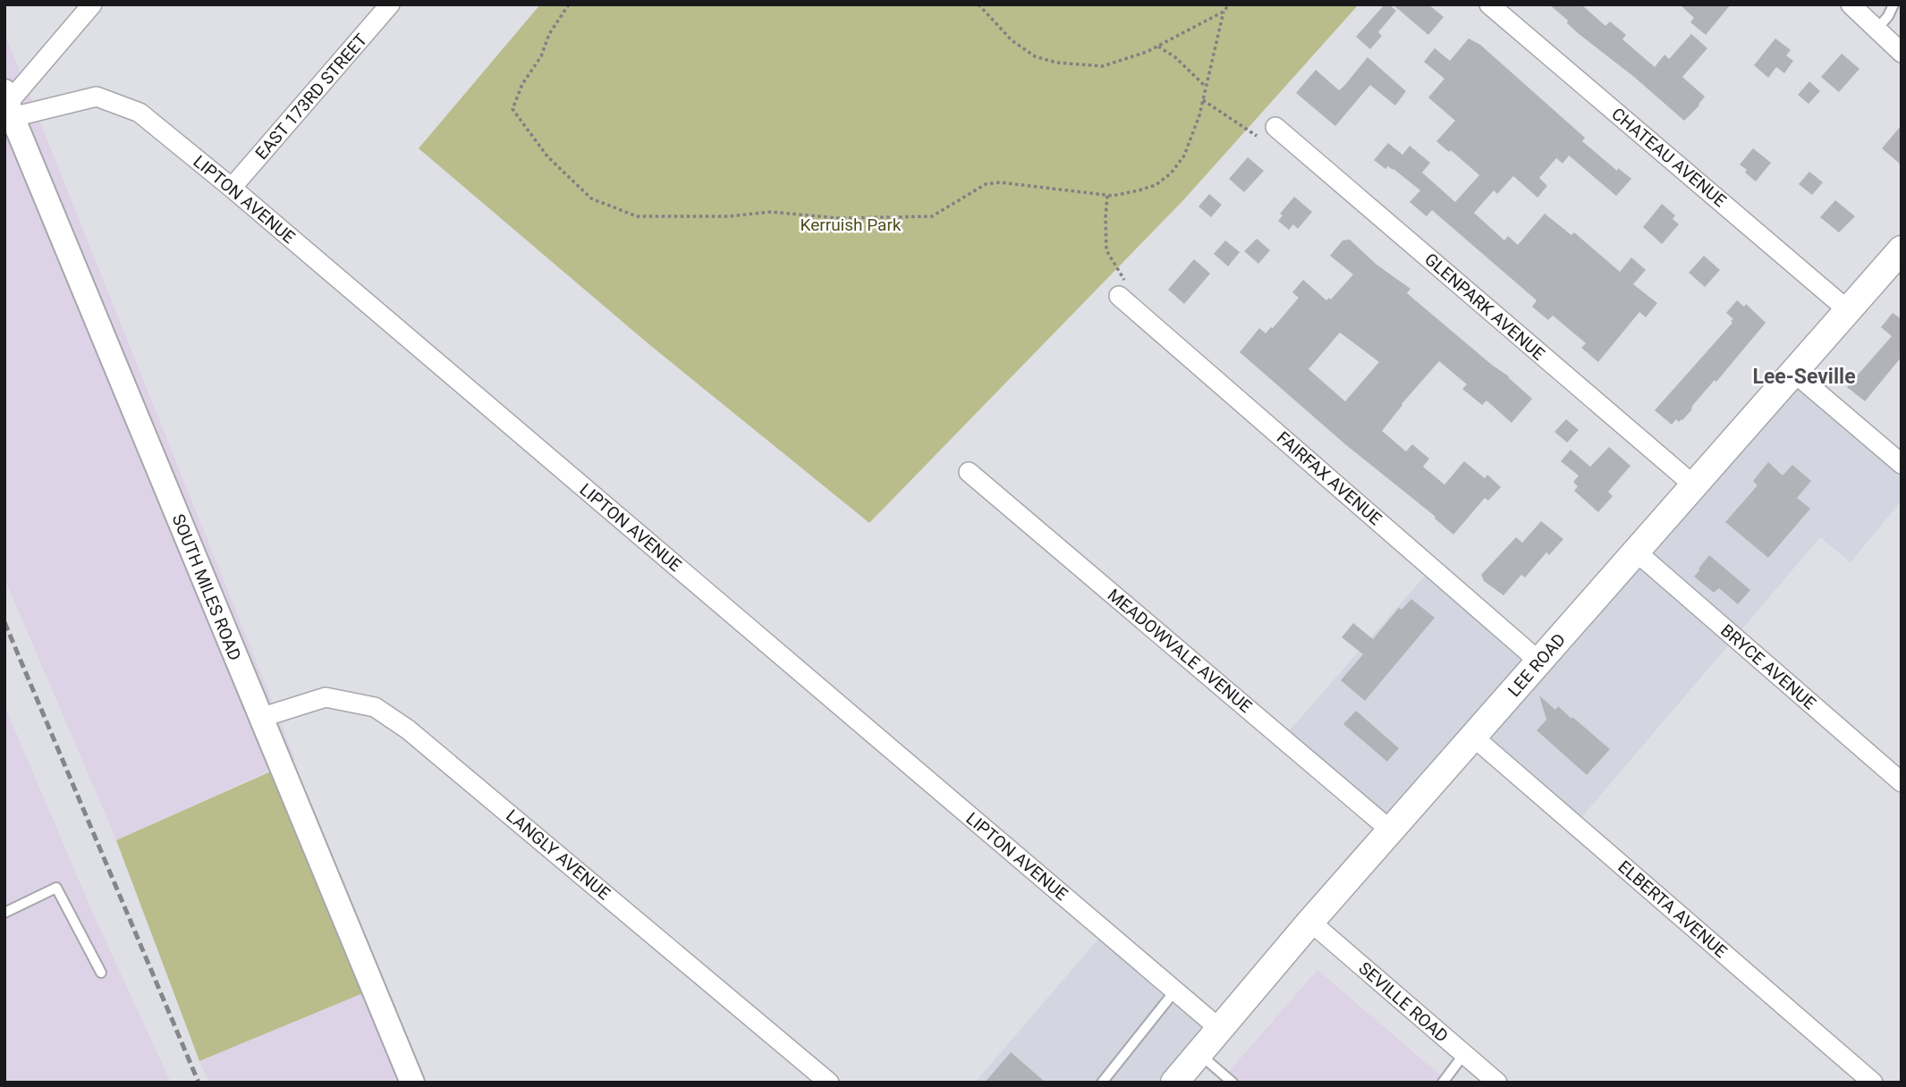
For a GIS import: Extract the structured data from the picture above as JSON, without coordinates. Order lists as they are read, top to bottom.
{
  "streets": {
    "main road": ["LEE ROAD"],
    "street": [
      "EAST 173RD STREET",
      "CHATEAU AVENUE",
      "LIPTON AVENUE",
      "GLENPARK AVENUE",
      "FAIRFAX AVENUE",
      "SOUTH MILES ROAD",
      "MEADOWVALE AVENUE",
      "BRYCE AVENUE",
      "LANGLY AVENUE",
      "ELBERTA AVENUE",
      "SEVILLE ROAD"
    ]
  },
  "crossings": [
    ["EAST 173RD STREET", "LIPTON AVENUE"],
    ["CHATEAU AVENUE", "LEE ROAD"],
    ["LIPTON AVENUE", "SOUTH MILES ROAD"],
    ["LIPTON AVENUE", "LEE ROAD"],
    ["GLENPARK AVENUE", "LEE ROAD"],
    ["FAIRFAX AVENUE", "LEE ROAD"],
    ["SOUTH MILES ROAD", "LANGLY AVENUE"],
    ["MEADOWVALE AVENUE", "LEE ROAD"],
    ["LEE ROAD", "BRYCE AVENUE"],
    ["LEE ROAD", "ELBERTA AVENUE"],
    ["LEE ROAD", "SEVILLE ROAD"]
  ],
  "districts": ["Lee-Seville"],
  "parks": ["Kerruish Park"]
}
